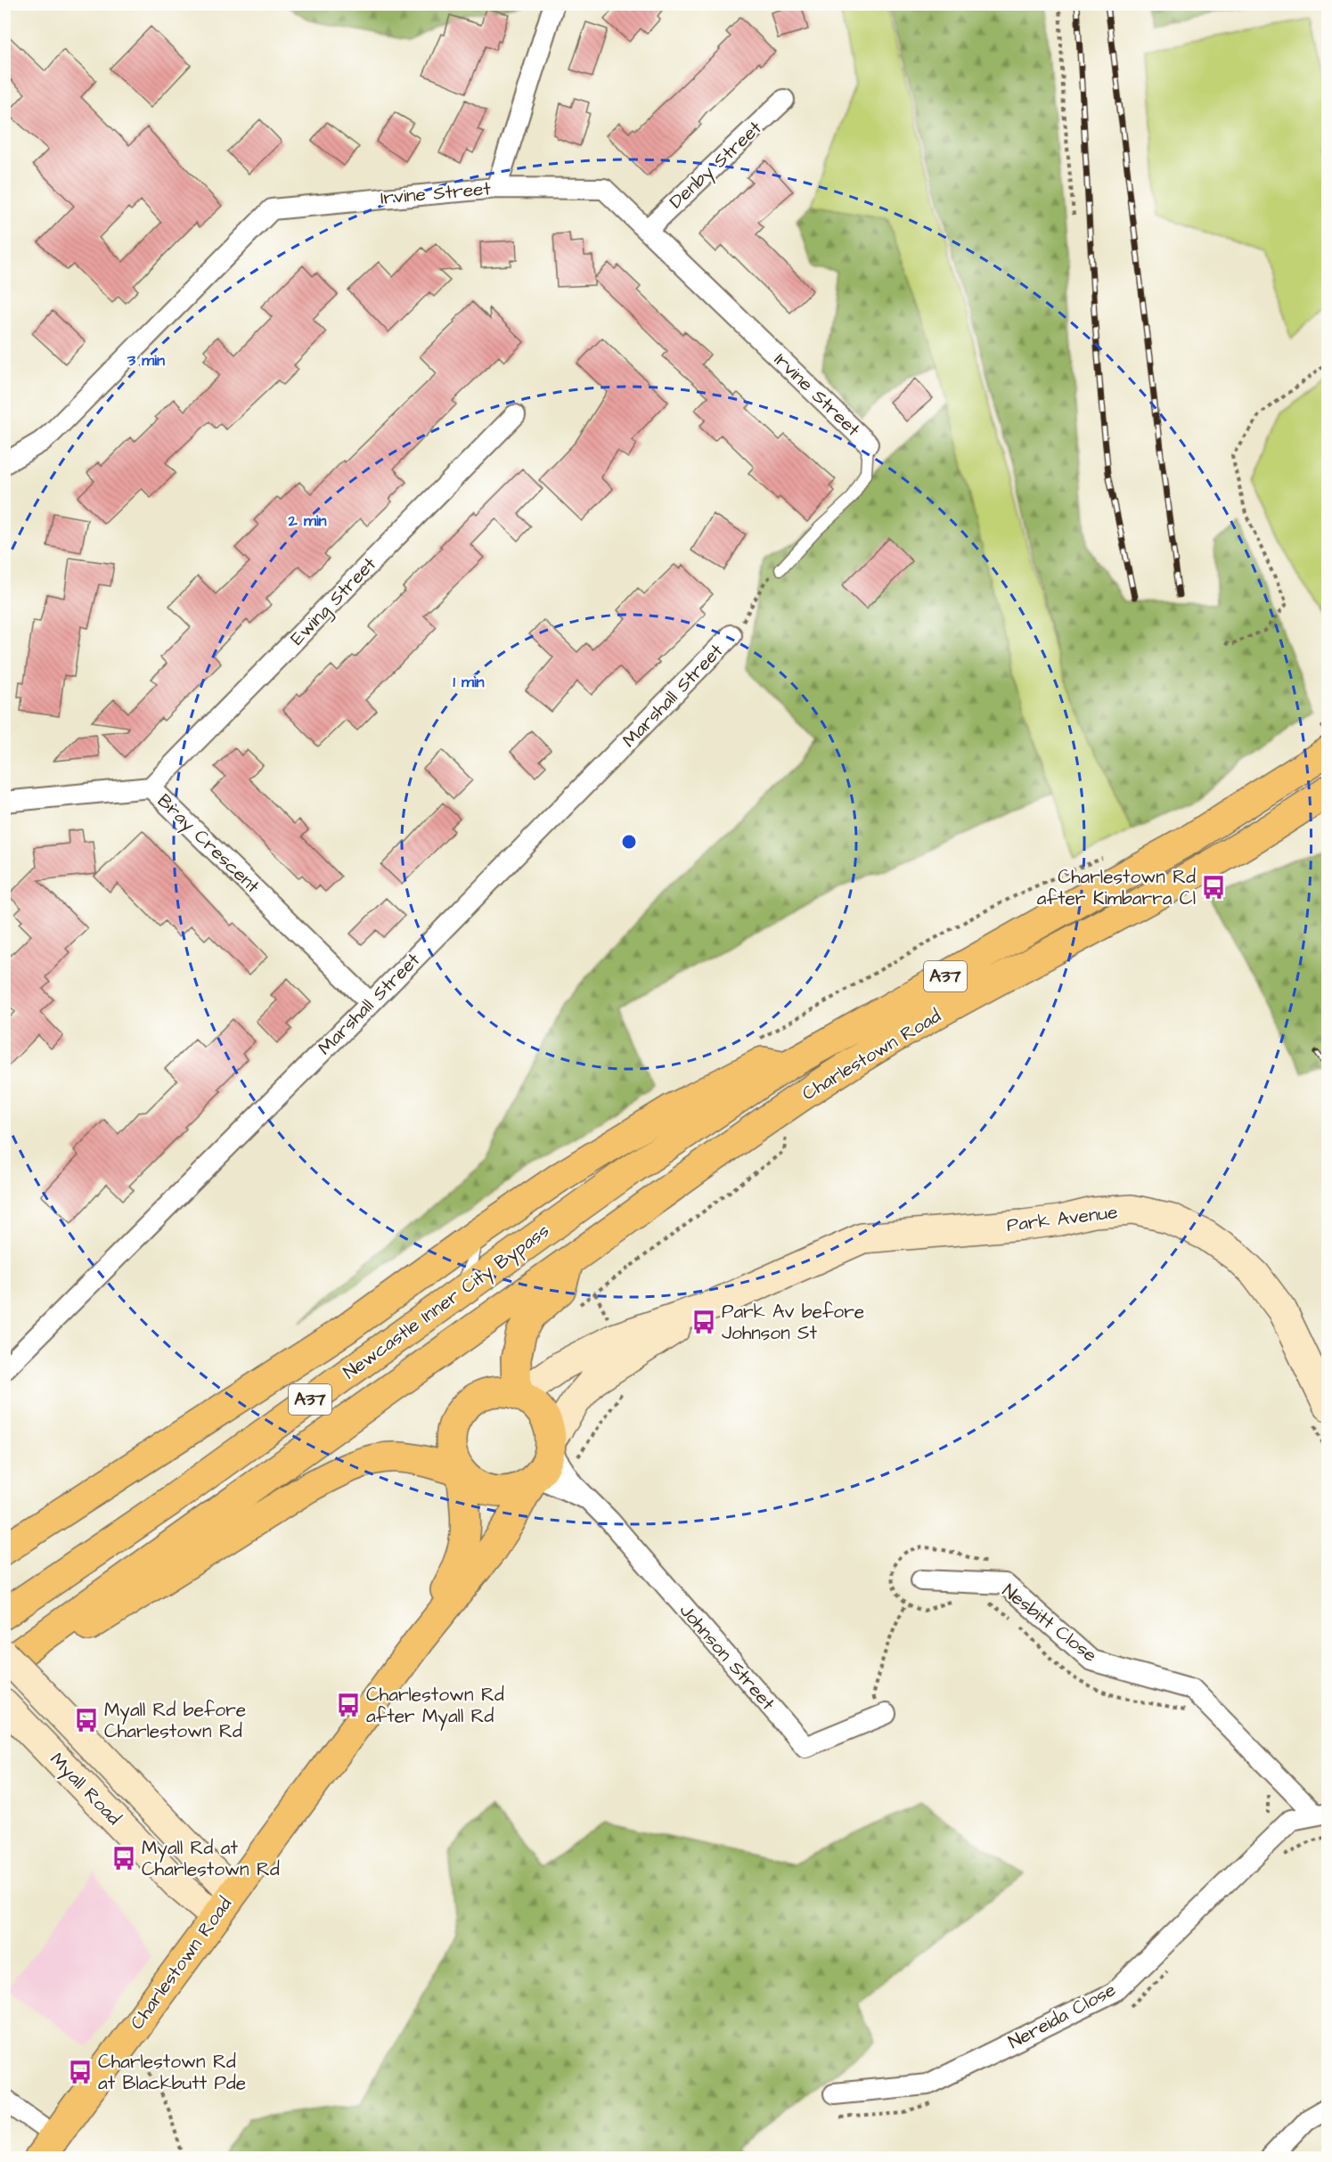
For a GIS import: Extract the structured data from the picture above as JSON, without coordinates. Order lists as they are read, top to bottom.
{
  "streets": {
    "main road": [
      "A37",
      "Charlestown Road",
      "Park Avenue",
      "Newcastle Inner City Bypass",
      "Myall Road"
    ],
    "street": [
      "Denby Street",
      "Irvine Street",
      "Ewing Street",
      "Marshall Street",
      "Bray Crescent",
      "Nesbitt Close",
      "Johnson Street",
      "Nereida Close"
    ]
  },
  "crossings": [
    ["Denby Street", "Irvine Street"],
    ["Ewing Street", "Bray Crescent"],
    ["Marshall Street", "Bray Crescent"],
    ["Charlestown Road", "Park Avenue"],
    ["Charlestown Road", "Newcastle Inner City Bypass"],
    ["Charlestown Road", "Johnson Street"],
    ["Charlestown Road", "Myall Road"],
    ["Park Avenue", "Johnson Street"],
    ["Nesbitt Close", "Nereida Close"]
  ],
  "places": {
    "bus stop": [
      "Charlestown Rd after Kimbarra Cl",
      "Park Av before Johnson St",
      "Charlestown Rd after Myall Rd",
      "Myall Rd before Charlestown Rd",
      "Myall Rd at Charlestown Rd",
      "Charlestown Rd at Blackbutt Pde"
    ]
  },
  "rings": ["3 min", "2 min", "1 min"]
}
